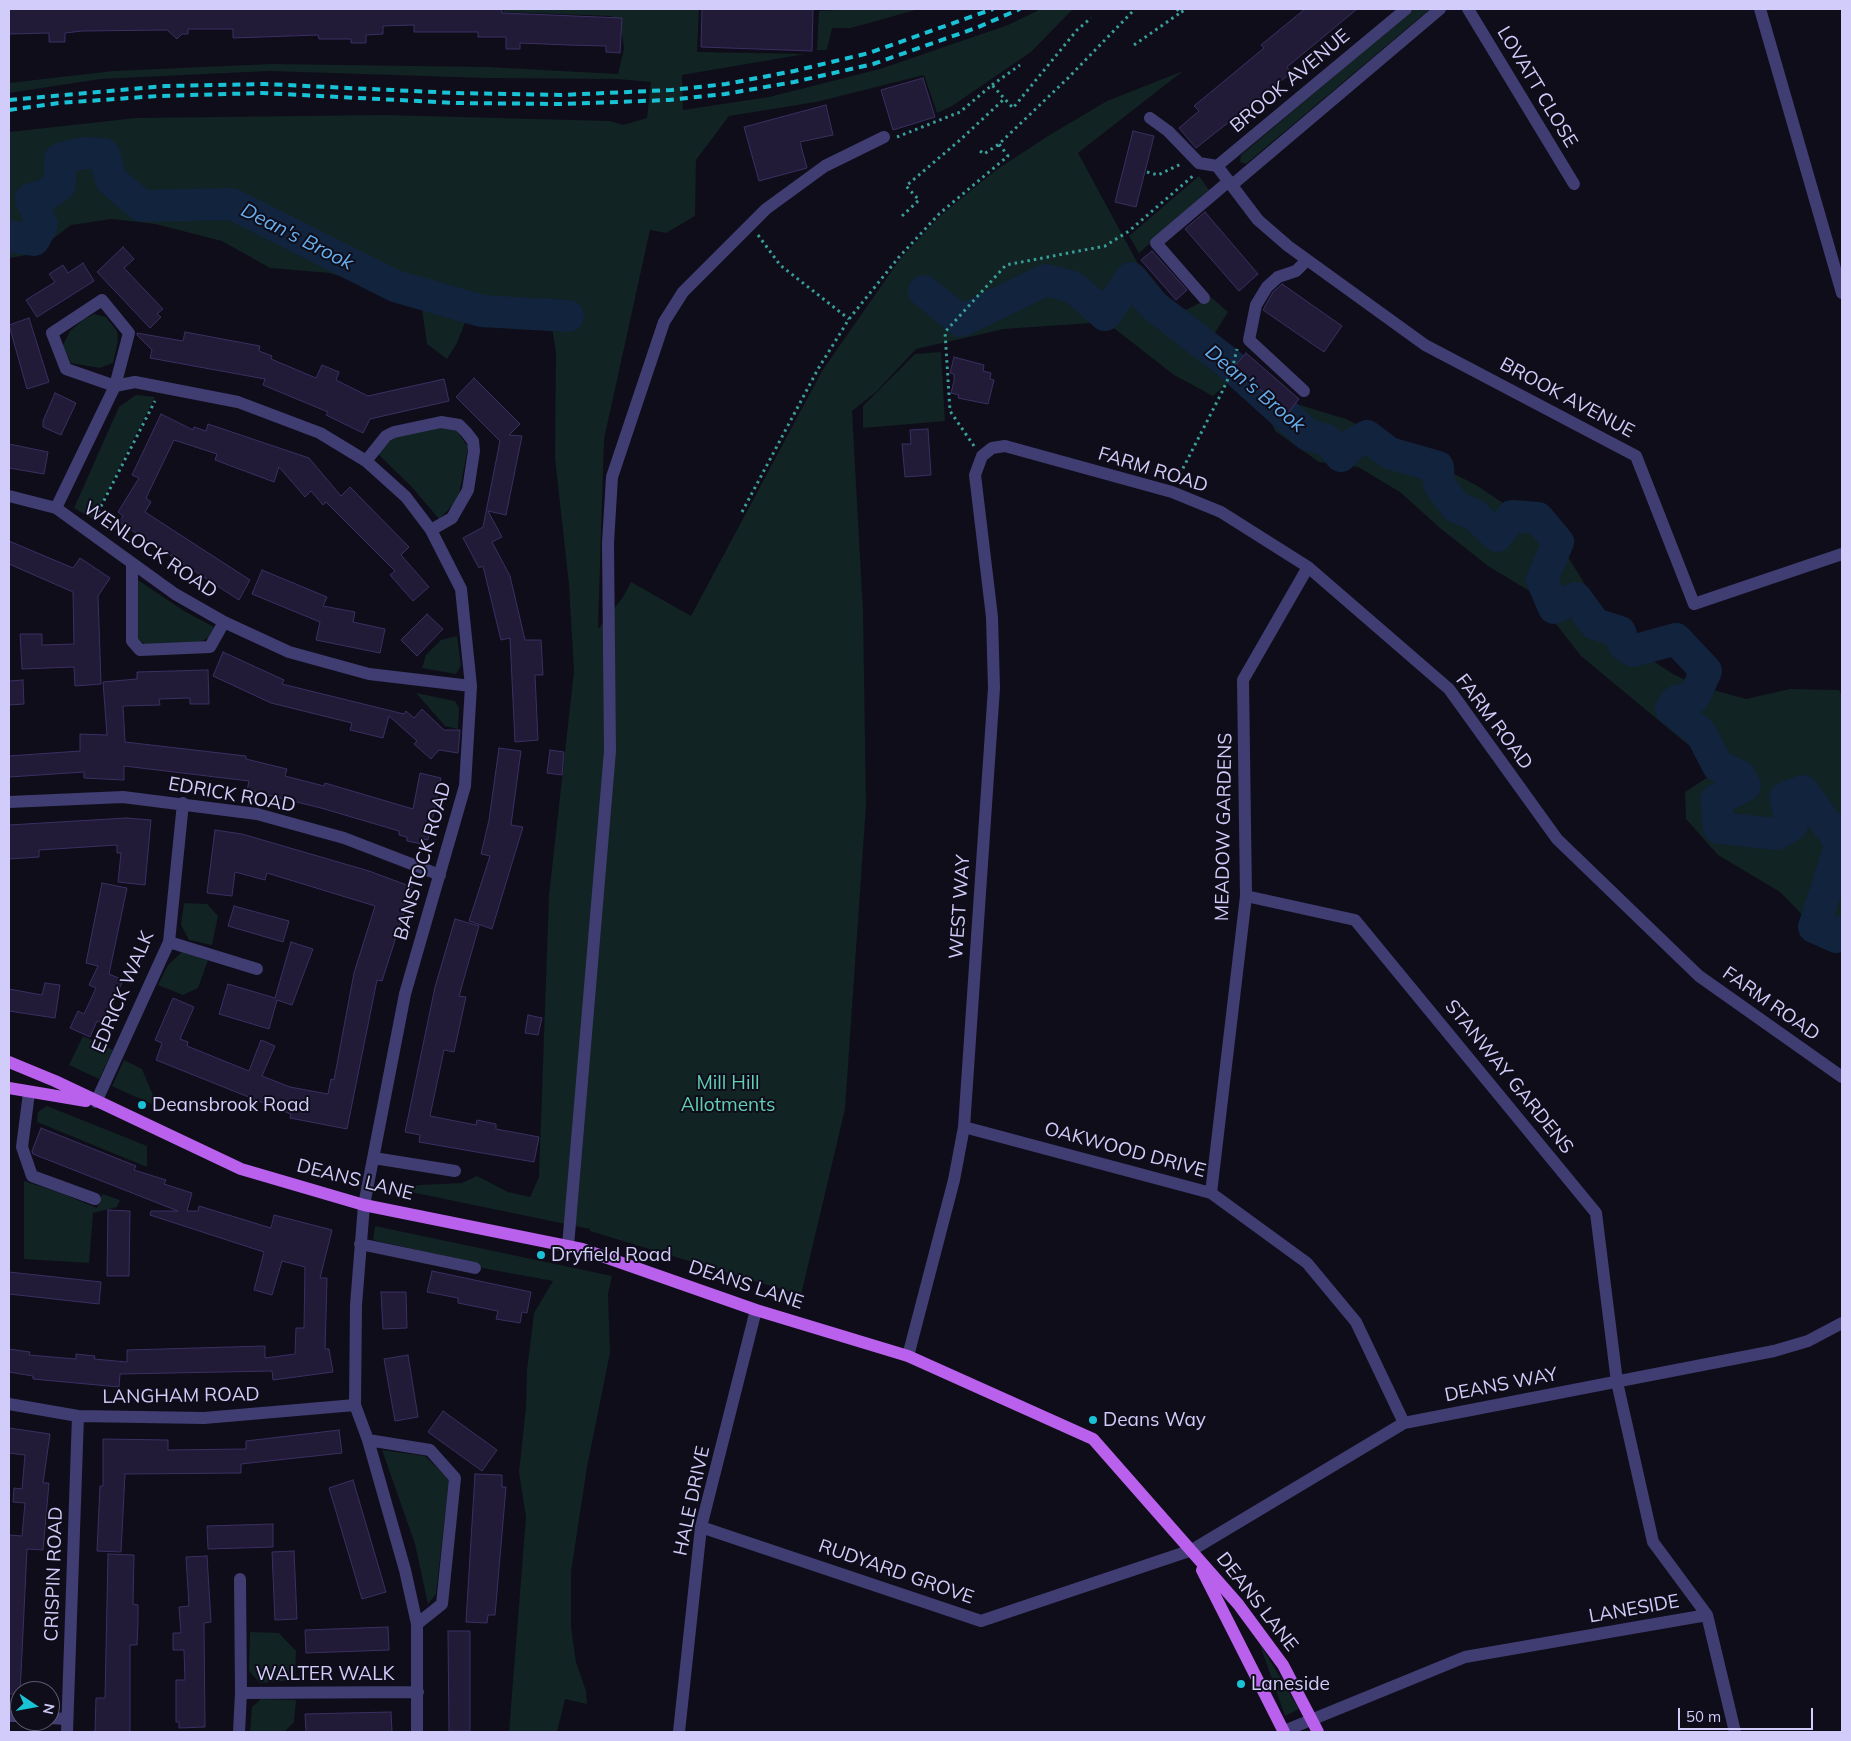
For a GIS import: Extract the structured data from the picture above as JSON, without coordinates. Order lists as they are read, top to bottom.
{
  "streets": {
    "main road": ["DEANS LANE"],
    "street": [
      "BROOK AVENUE",
      "LOVATT CLOSE",
      "FARM ROAD",
      "WENLOCK ROAD",
      "EDRICK ROAD",
      "MEADOW GARDENS",
      "BANSTOCK ROAD",
      "WEST WAY",
      "EDRICK WALK",
      "STANWAY GARDENS",
      "OAKWOOD DRIVE",
      "DEANS WAY",
      "LANGHAM ROAD",
      "HALE DRIVE",
      "RUDYARD GROVE",
      "CRISPIN ROAD",
      "LANESIDE",
      "WALTER WALK"
    ]
  },
  "crossings": [
    ["FARM ROAD", "MEADOW GARDENS"],
    ["FARM ROAD", "WEST WAY"],
    ["WENLOCK ROAD", "BANSTOCK ROAD"],
    ["EDRICK ROAD", "BANSTOCK ROAD"],
    ["EDRICK ROAD", "EDRICK WALK"],
    ["MEADOW GARDENS", "STANWAY GARDENS"],
    ["MEADOW GARDENS", "OAKWOOD DRIVE"],
    ["BANSTOCK ROAD", "DEANS LANE"],
    ["WEST WAY", "OAKWOOD DRIVE"],
    ["WEST WAY", "DEANS LANE"],
    ["EDRICK WALK", "DEANS LANE"],
    ["STANWAY GARDENS", "DEANS WAY"],
    ["STANWAY GARDENS", "LANESIDE"],
    ["OAKWOOD DRIVE", "DEANS WAY"],
    ["DEANS LANE", "DEANS WAY"],
    ["DEANS LANE", "HALE DRIVE"],
    ["DEANS LANE", "RUDYARD GROVE"],
    ["DEANS LANE", "LANESIDE"],
    ["DEANS WAY", "RUDYARD GROVE"],
    ["LANGHAM ROAD", "CRISPIN ROAD"],
    ["HALE DRIVE", "RUDYARD GROVE"]
  ],
  "water": ["Dean's Brook"],
  "parks": ["Mill Hill Allotments"],
  "places": [
    "Deansbrook Road",
    "Dryfield Road",
    "Deans Way",
    "Laneside"
  ],
  "scale_bar": "50 m",
  "north": "right"
}
